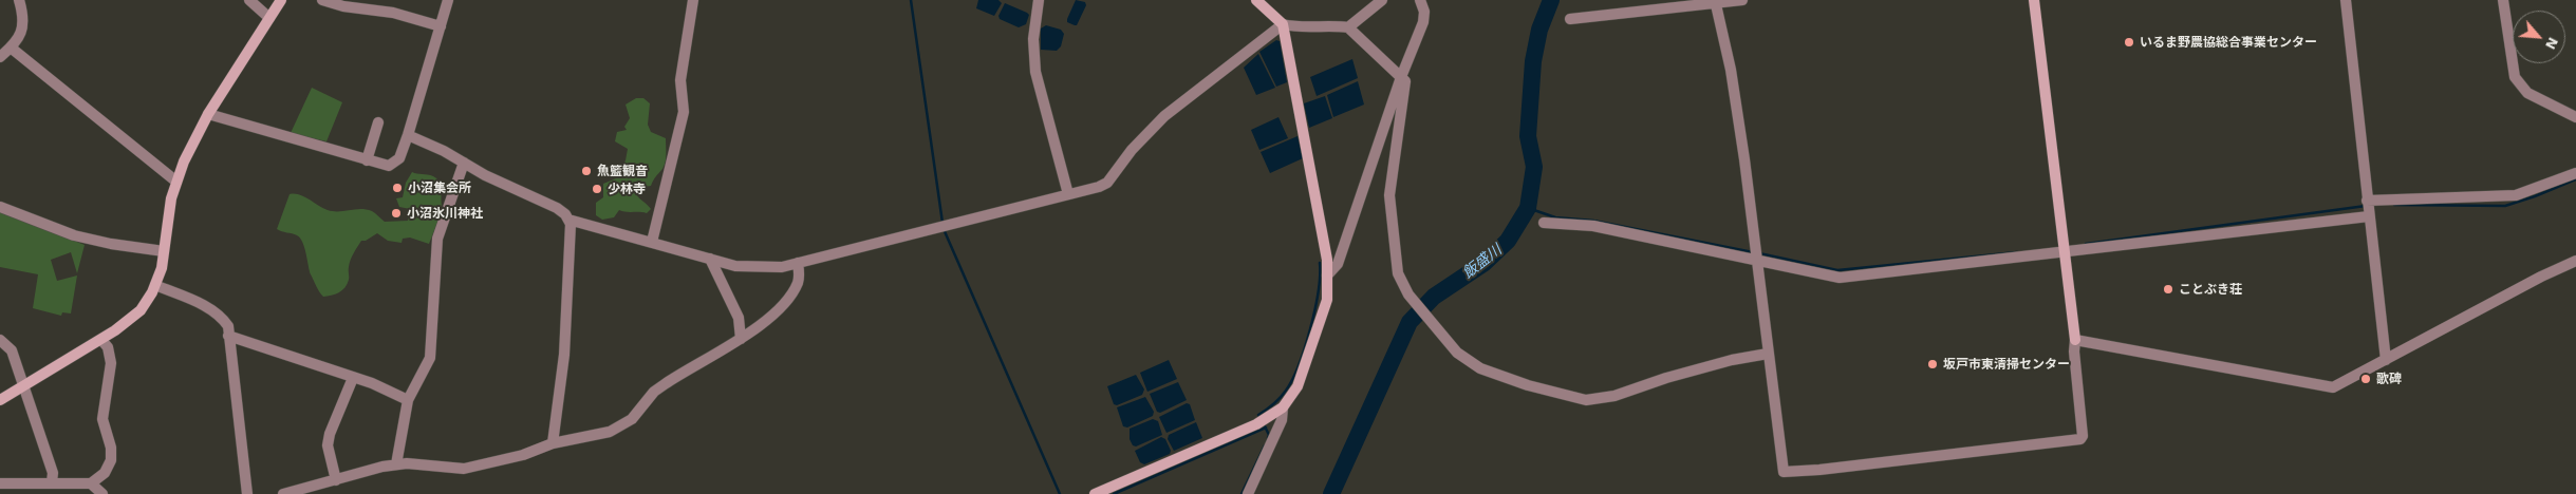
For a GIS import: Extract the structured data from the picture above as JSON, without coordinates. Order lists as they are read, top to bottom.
{
  "water": ["飯盛川"],
  "places": [
    "いるま野農協総合事業センター",
    "魚籃観音",
    "小沼集会所",
    "少林寺",
    "小沼氷川神社",
    "ことぶき荘",
    "坂戸市東清掃センター",
    "歌碑"
  ],
  "north": "bottom right"
}
